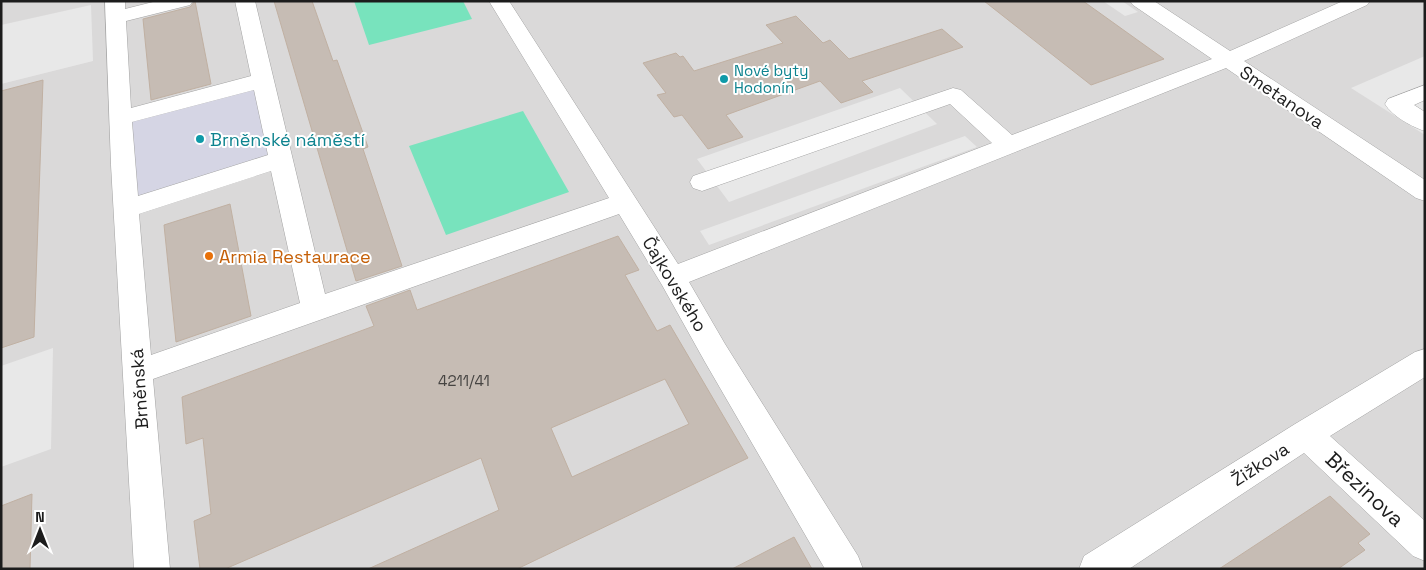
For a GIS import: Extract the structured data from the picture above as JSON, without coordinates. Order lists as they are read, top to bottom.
{
  "streets": {
    "street": [
      "Smetanova",
      "Čajkovského",
      "Brněnská",
      "Žižkova",
      "Březinova"
    ]
  },
  "crossings": [
    ["Žižkova", "Březinova"]
  ],
  "places": ["Nové byty Hodonín", "Brněnské náměstí", "Armia Restaurace"],
  "house_numbers": ["4211/41"],
  "north": "top"
}
